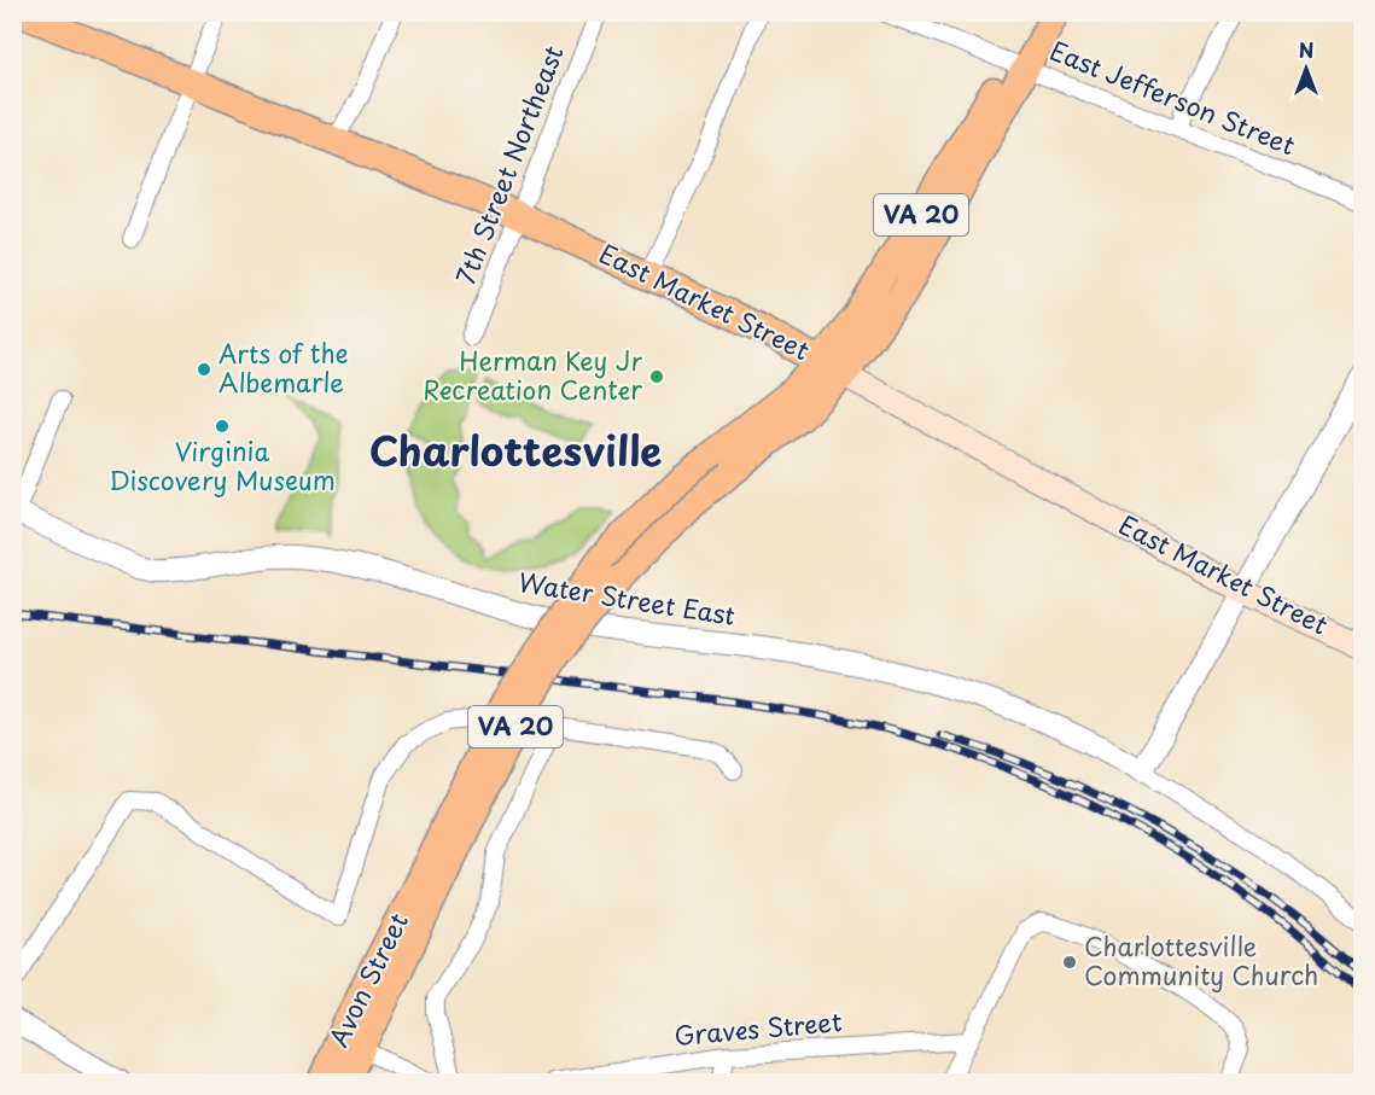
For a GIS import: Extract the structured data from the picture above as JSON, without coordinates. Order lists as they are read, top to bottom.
{
  "streets": {
    "main road": ["VA 20", "East Market Street", "Avon Street"],
    "street": [
      "East Jefferson Street",
      "7th Street Northeast",
      "Water Street East",
      "Graves Street"
    ]
  },
  "crossings": [
    ["7th Street Northeast", "East Market Street"],
    ["VA 20", "East Market Street"],
    ["VA 20", "Avon Street"]
  ],
  "districts": ["Charlottesville"],
  "places": [
    "Arts of the Albemarle",
    "Herman Key Jr Recreation Center",
    "Virginia Discovery Museum",
    "Charlottesville Community Church"
  ],
  "north": "top"
}
